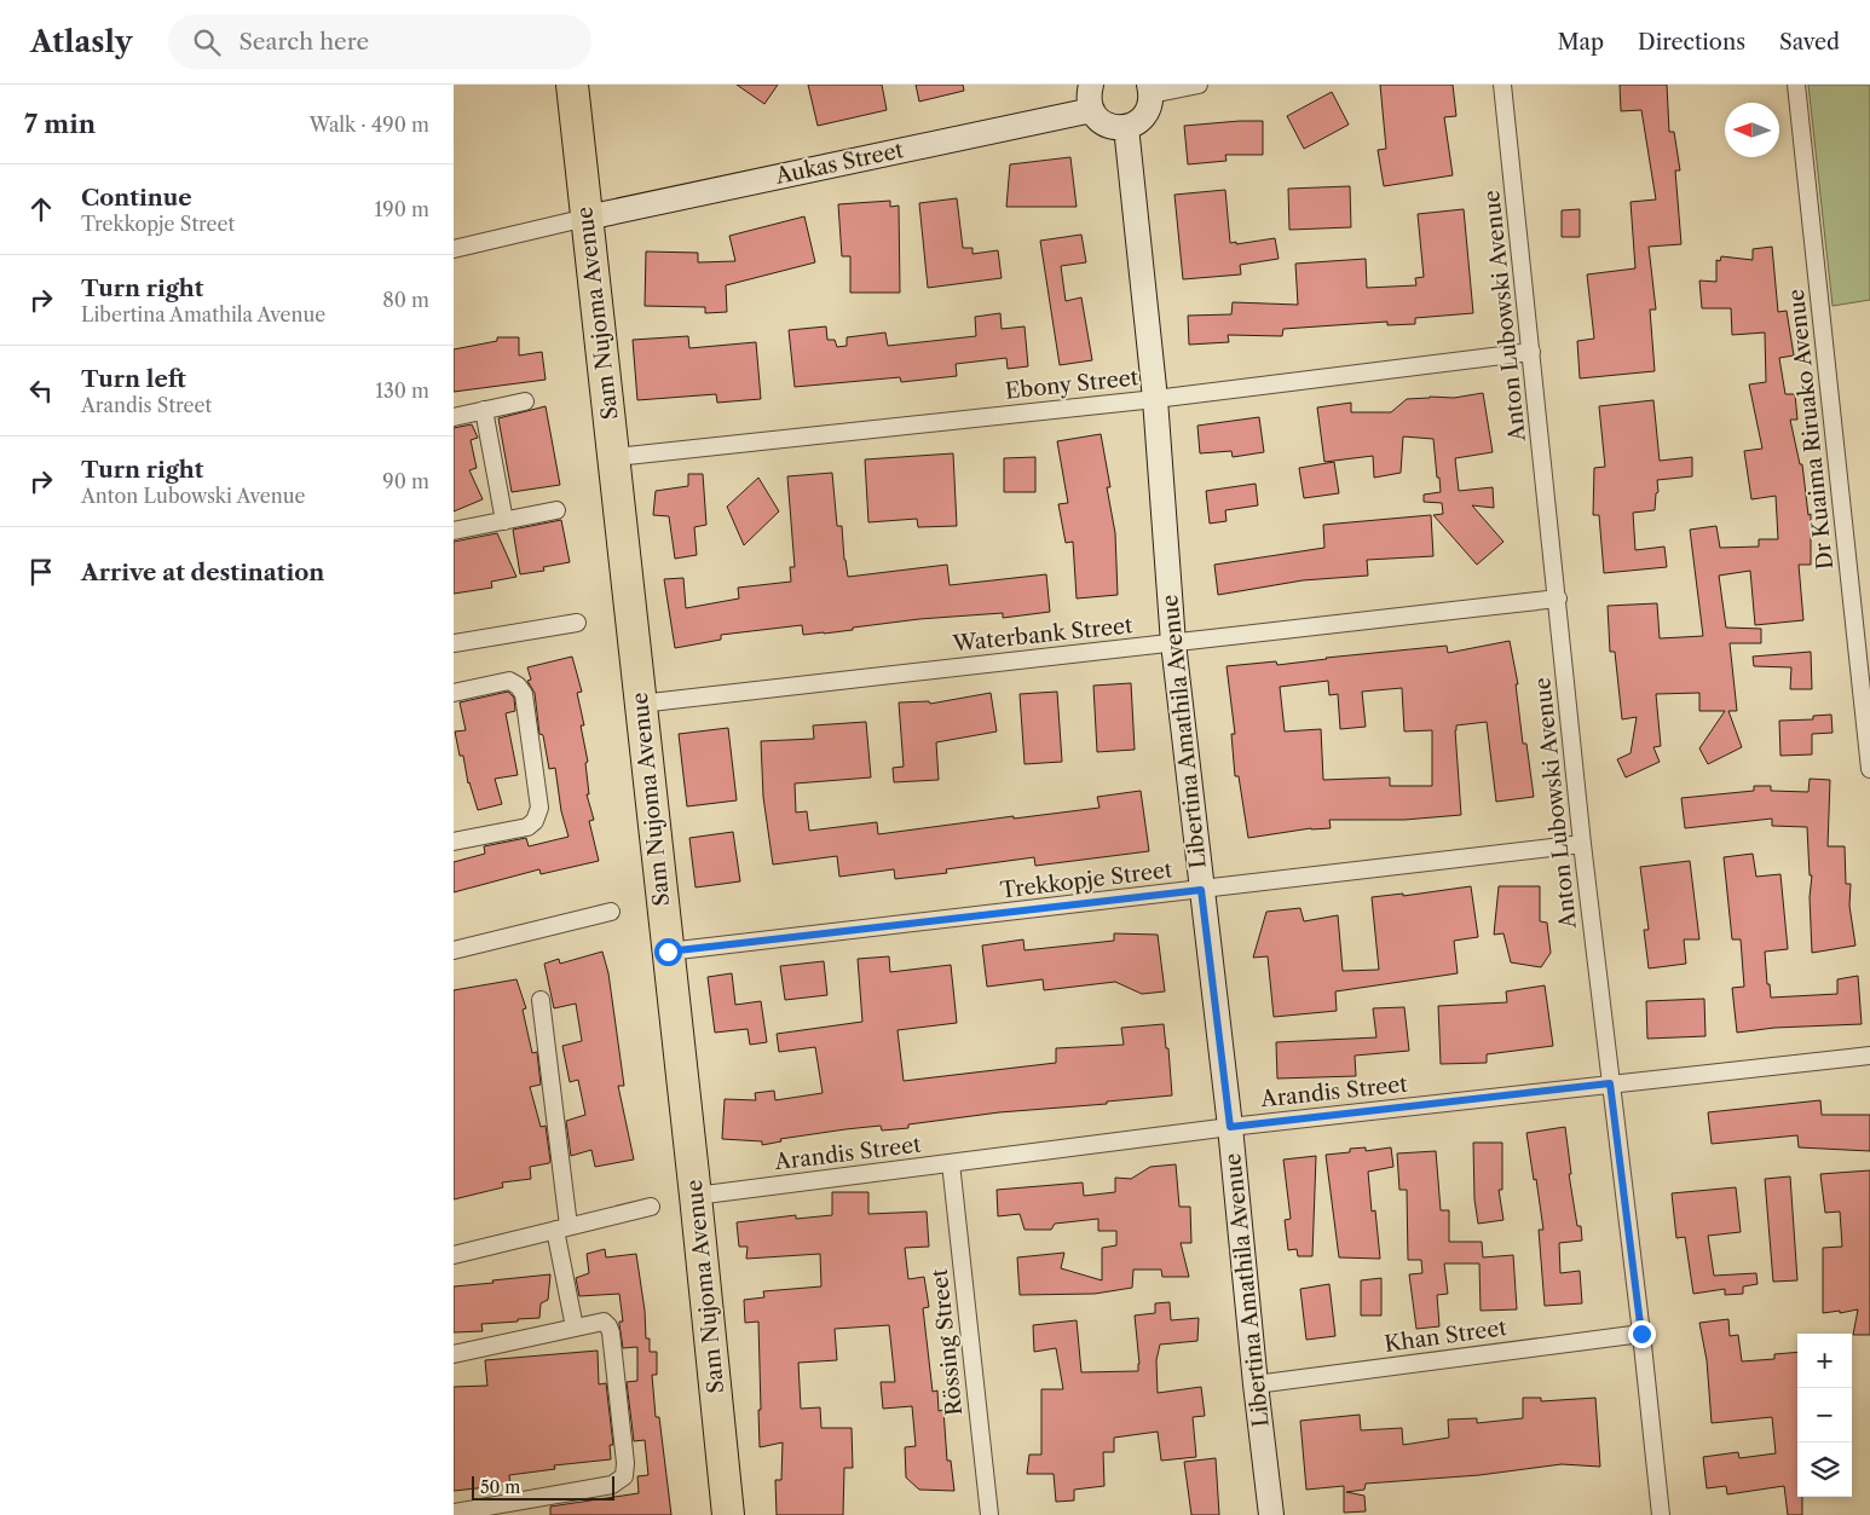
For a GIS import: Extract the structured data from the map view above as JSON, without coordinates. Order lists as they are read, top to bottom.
{
  "streets": {
    "highway": ["Sam Nujoma Avenue"],
    "street": [
      "Aukas Street",
      "Anton Lubowski Avenue",
      "Ebony Street",
      "Dr Kuaima Riruako Avenue",
      "Waterbank Street",
      "Libertina Amathila Avenue",
      "Trekkopje Street",
      "Arandis Street",
      "Khan Street",
      "Rössing Street"
    ]
  },
  "crossings": [
    ["Aukas Street", "Sam Nujoma Avenue"],
    ["Sam Nujoma Avenue", "Ebony Street"],
    ["Sam Nujoma Avenue", "Waterbank Street"],
    ["Sam Nujoma Avenue", "Trekkopje Street"],
    ["Sam Nujoma Avenue", "Arandis Street"],
    ["Anton Lubowski Avenue", "Ebony Street"],
    ["Anton Lubowski Avenue", "Waterbank Street"],
    ["Anton Lubowski Avenue", "Trekkopje Street"],
    ["Anton Lubowski Avenue", "Arandis Street"],
    ["Anton Lubowski Avenue", "Khan Street"],
    ["Ebony Street", "Libertina Amathila Avenue"],
    ["Waterbank Street", "Libertina Amathila Avenue"],
    ["Libertina Amathila Avenue", "Trekkopje Street"],
    ["Libertina Amathila Avenue", "Arandis Street"],
    ["Libertina Amathila Avenue", "Khan Street"],
    ["Arandis Street", "Rössing Street"]
  ],
  "scale_bar": "50 m",
  "north": "left",
  "page": {
    "header": "Atlasly",
    "search": "Search here",
    "nav": ["Map", "Directions", "Saved"],
    "heading": ["7 min", "Walk · 490 m"],
    "list": [
      ["Continue", "Trekkopje Street", "190 m"],
      ["Turn right", "Libertina Amathila Avenue", "80 m"],
      ["Turn left", "Arandis Street", "130 m"],
      ["Turn right", "Anton Lubowski Avenue", "90 m"],
      "Arrive at destination"
    ],
    "map_buttons": ["+", "−"],
    "scale": "50 m"
  }
}
